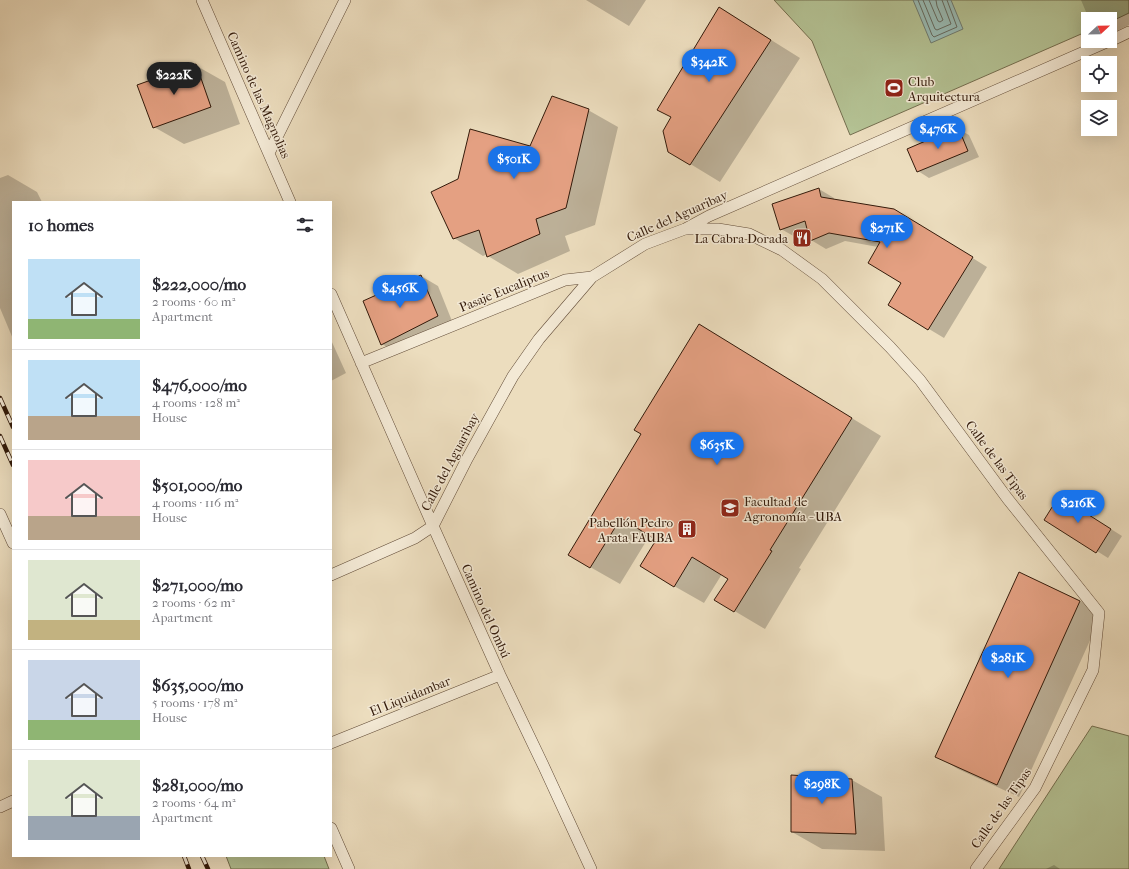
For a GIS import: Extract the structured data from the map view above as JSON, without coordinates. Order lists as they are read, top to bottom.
{
  "streets": {
    "lane": [
      "Camino de las Magnolias",
      "Calle del Aguaribay",
      "Pasaje Eucaliptus",
      "Calle de las Tipas",
      "Camino del Ombú",
      "El Liquidambar"
    ]
  },
  "crossings": [
    ["Calle del Aguaribay", "Pasaje Eucaliptus"],
    ["Calle del Aguaribay", "Calle de las Tipas"],
    ["Calle del Aguaribay", "Camino del Ombú"],
    ["Pasaje Eucaliptus", "Camino del Ombú"],
    ["Camino del Ombú", "El Liquidambar"]
  ],
  "places": {
    "sports": ["Club Arquitectura"],
    "restaurant": ["La Cabra Dorada"],
    "school or university": ["Facultad de Agronomía - UBA"],
    "building": ["Pabellón Pedro Arata FAUBA"]
  },
  "north": "right",
  "page": {
    "price": [
      "$342K",
      "$222K",
      "$476K",
      "$501K",
      "$271K",
      "$456K",
      "$635K",
      "$216K",
      "$281K",
      "$298K"
    ],
    "heading": "10 homes",
    "list": [
      {
        "name": "$222,000/mo",
        "note": "2 rooms · 60 m² · Apartment"
      },
      {
        "name": "$476,000/mo",
        "note": "4 rooms · 128 m² · House"
      },
      {
        "name": "$501,000/mo",
        "note": "4 rooms · 116 m² · House"
      },
      {
        "name": "$271,000/mo",
        "note": "2 rooms · 62 m² · Apartment"
      },
      {
        "name": "$635,000/mo",
        "note": "5 rooms · 178 m² · House"
      },
      {
        "name": "$281,000/mo",
        "note": "2 rooms · 64 m² · Apartment"
      }
    ]
  }
}
